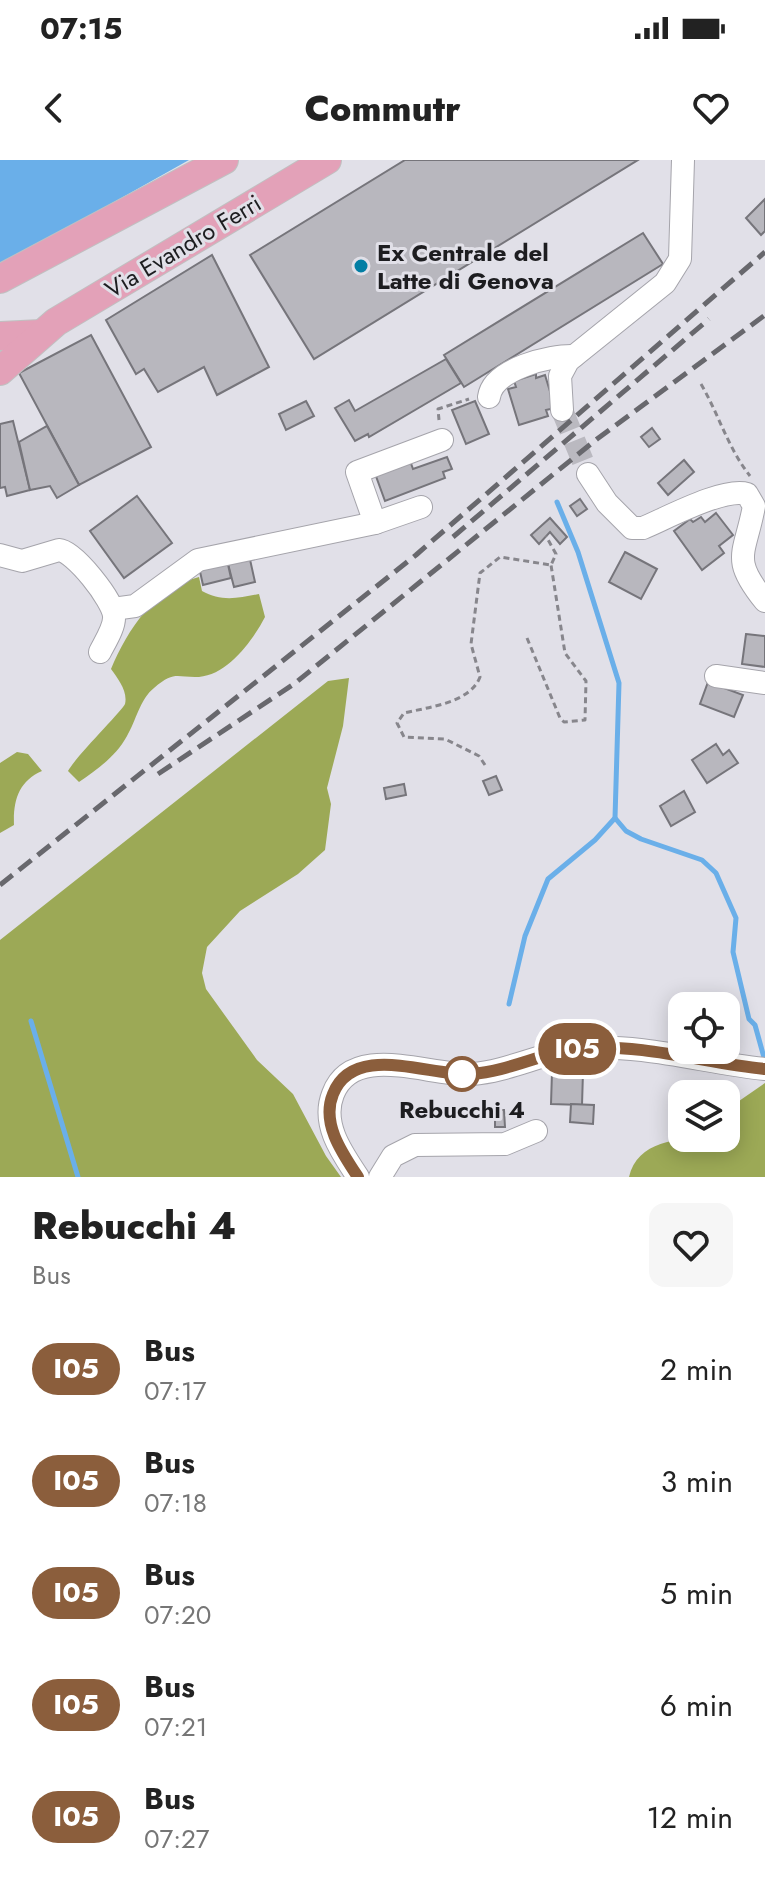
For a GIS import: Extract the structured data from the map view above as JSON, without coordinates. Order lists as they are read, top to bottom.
{
  "streets": {
    "main road": ["Via Evandro Ferri"]
  },
  "places": ["Ex Centrale del Latte di Genova", "Rebucchi 4"],
  "lines": ["bus line I05"],
  "page": {
    "status": "07:15",
    "header": "Commutr",
    "on_map": "I05",
    "heading": ["Rebucchi 4", "Bus"],
    "list": [
      {
        "mark": "I05",
        "name": "Bus",
        "note": "07:17",
        "value": "2 min"
      },
      {
        "mark": "I05",
        "name": "Bus",
        "note": "07:18",
        "value": "3 min"
      },
      {
        "mark": "I05",
        "name": "Bus",
        "note": "07:20",
        "value": "5 min"
      },
      {
        "mark": "I05",
        "name": "Bus",
        "note": "07:21",
        "value": "6 min"
      },
      {
        "mark": "I05",
        "name": "Bus",
        "note": "07:27",
        "value": "12 min"
      }
    ]
  }
}
